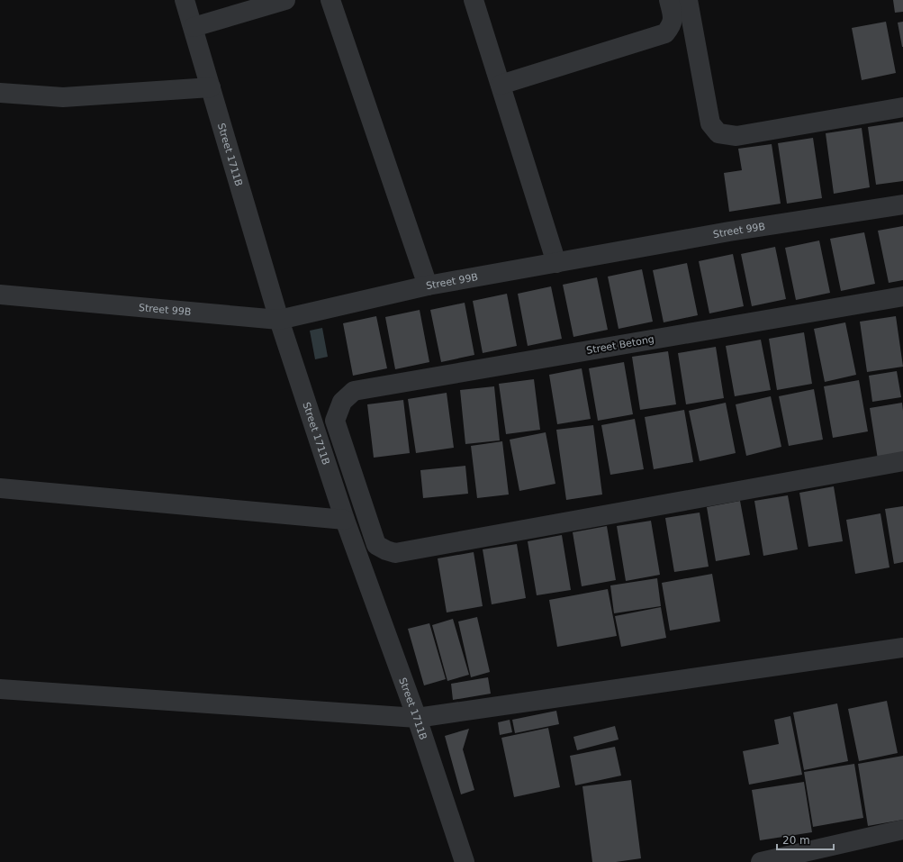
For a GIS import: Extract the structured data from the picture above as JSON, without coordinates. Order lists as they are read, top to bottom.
{
  "streets": {
    "street": ["Street 1711B", "Street 99B", "Street Betong"]
  },
  "crossings": [
    ["Street 1711B", "Street 99B"]
  ],
  "scale_bar": "20 m"
}
